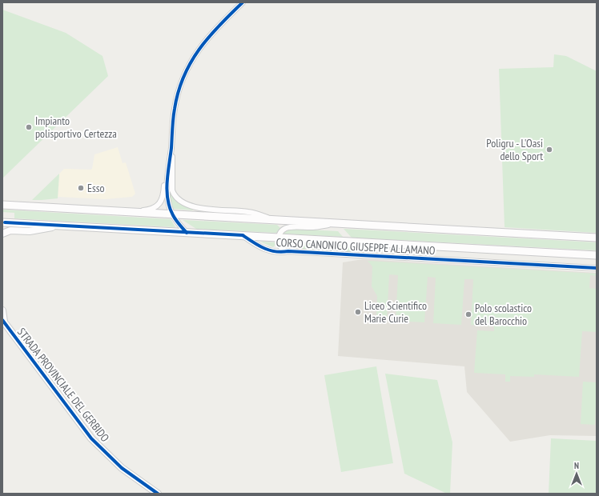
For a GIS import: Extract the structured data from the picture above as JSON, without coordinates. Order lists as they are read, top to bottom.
{
  "streets": {
    "main road": ["CORSO CANONICO GIUSEPPE ALLAMANO"],
    "street": ["STRADA PROVINCIALE DEL GERBIDO"]
  },
  "places": [
    "Impianto polisportivo Certezza",
    "Poligru - L'Oasi dello Sport",
    "Esso",
    "Liceo Scientifico Marie Curie",
    "Polo scolastico del Barocchio"
  ],
  "north": "top"
}
